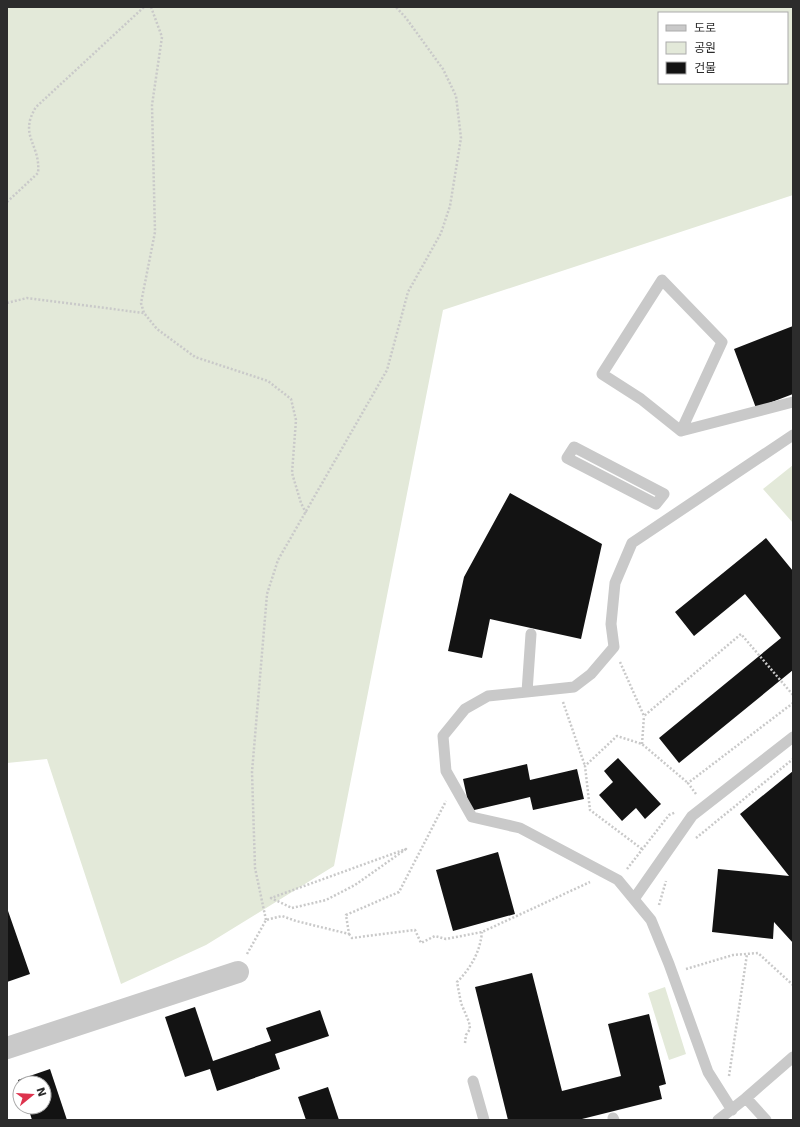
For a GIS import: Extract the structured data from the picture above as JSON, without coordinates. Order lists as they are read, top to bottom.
{
  "legend": ["도로", "공원", "건물"],
  "north": "right"
}
